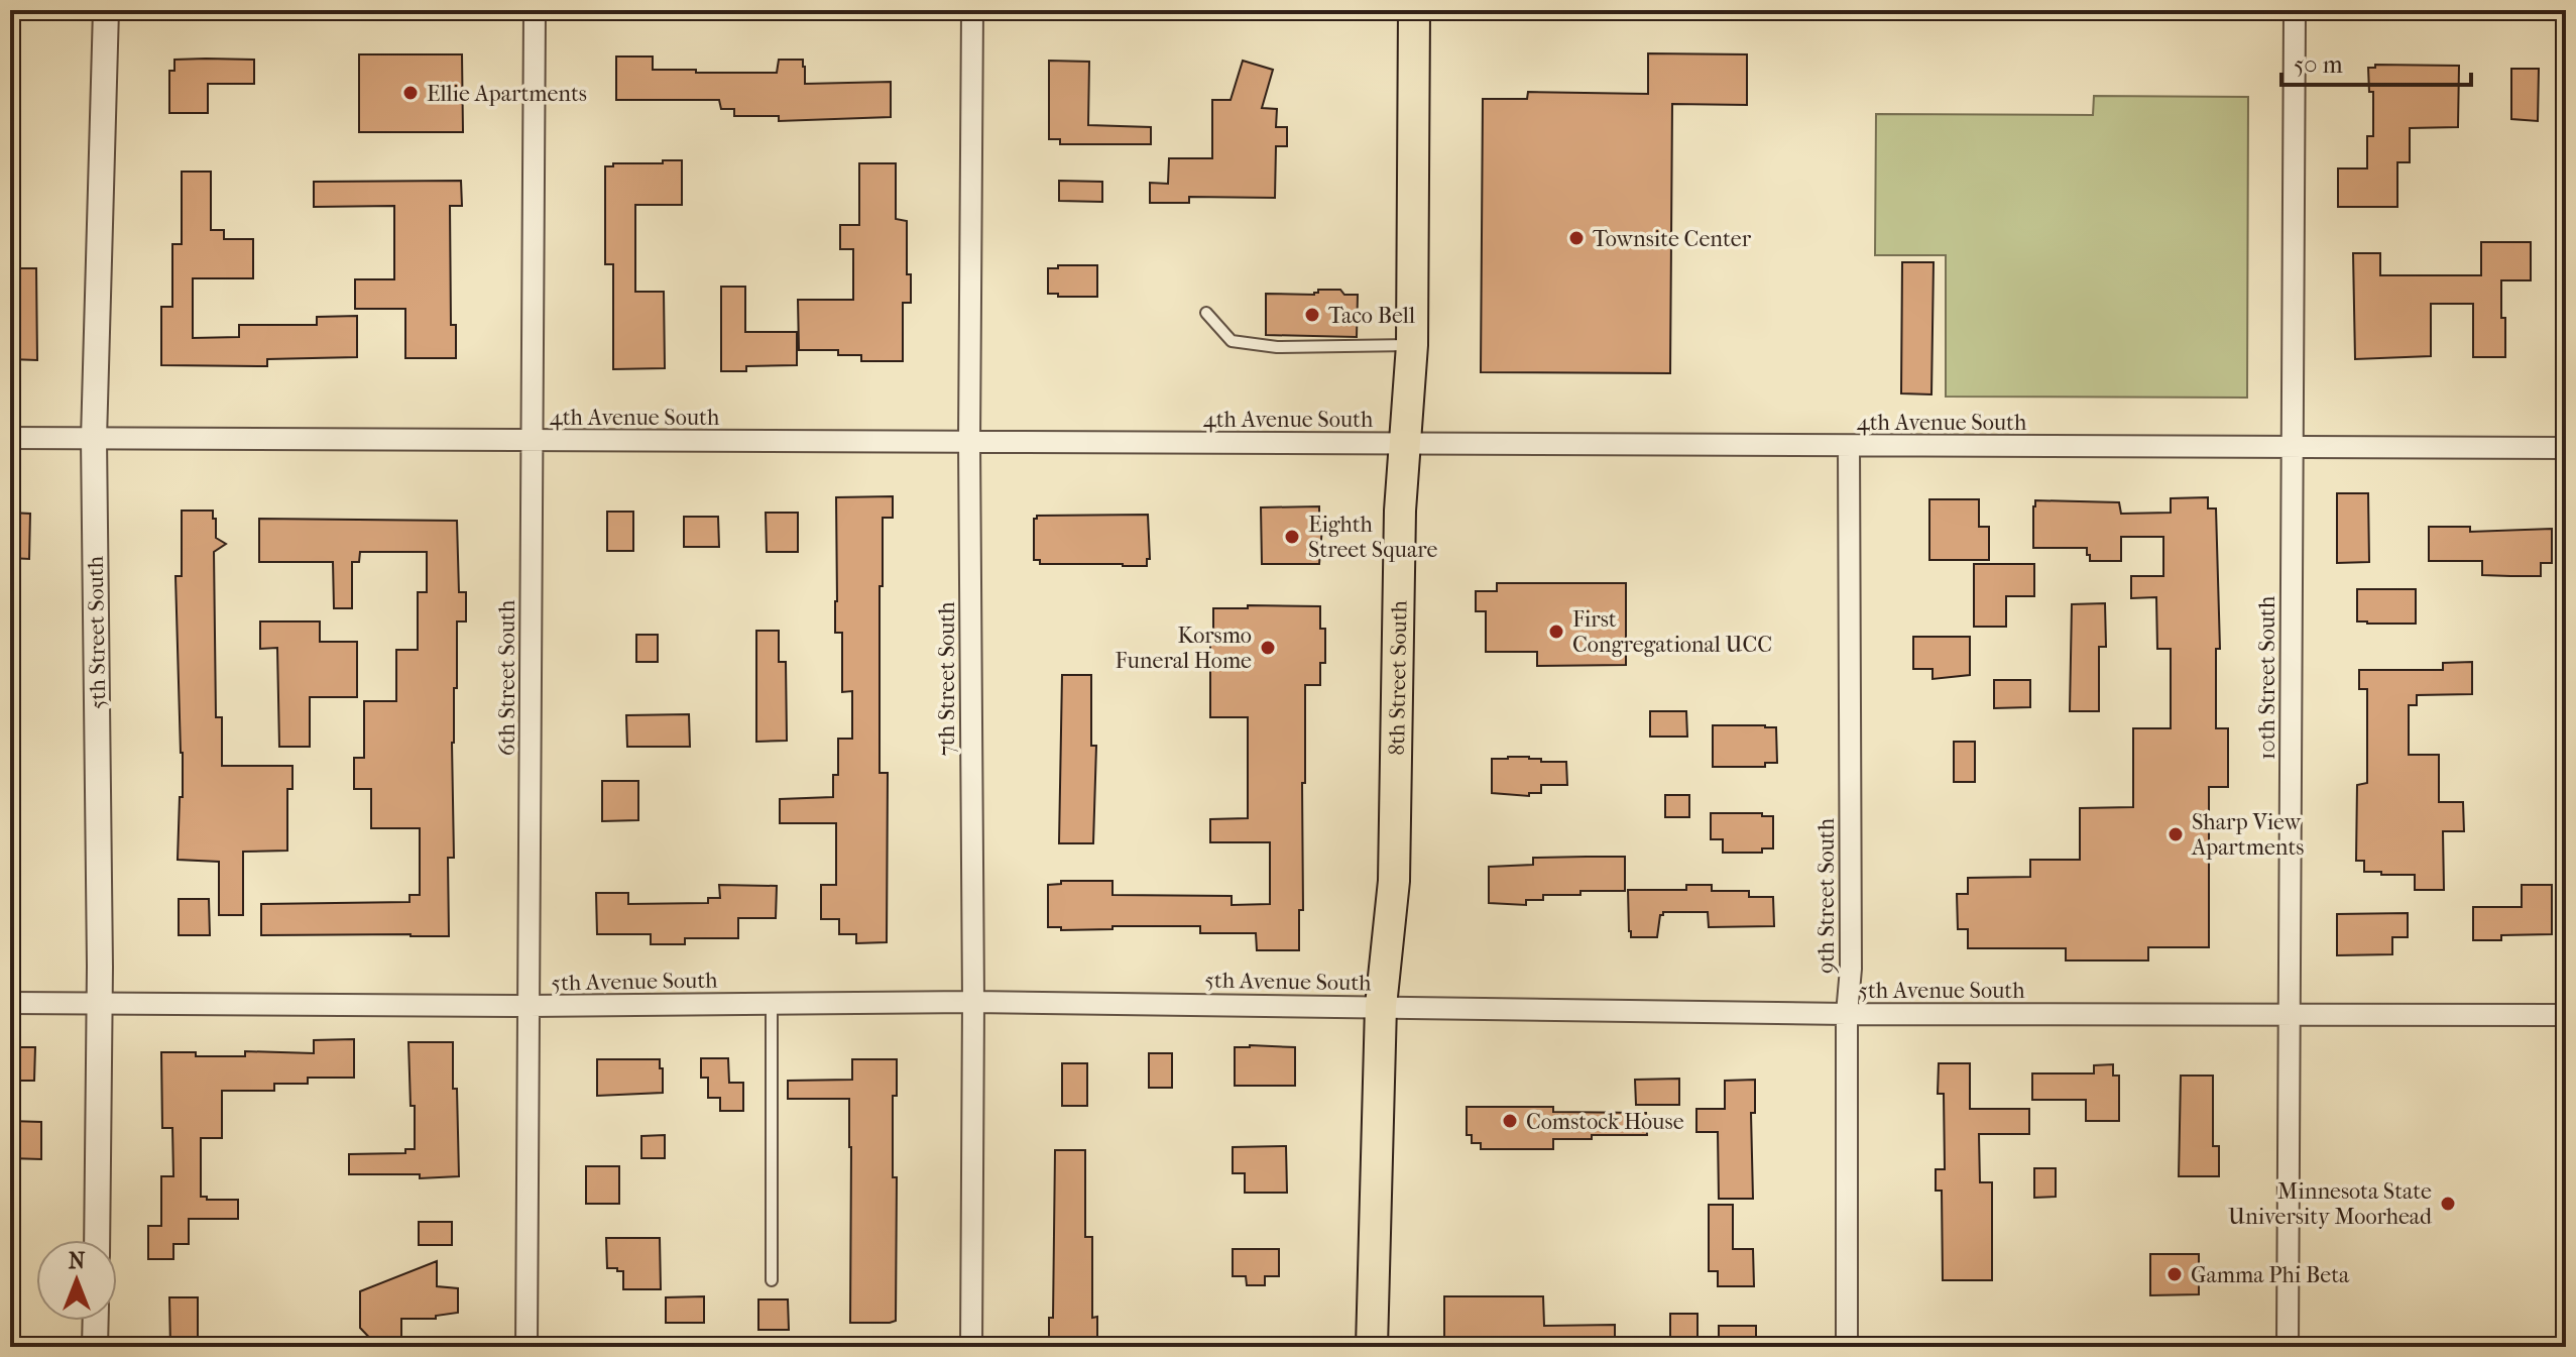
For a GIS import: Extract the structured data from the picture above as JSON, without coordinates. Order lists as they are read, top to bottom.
{
  "streets": {
    "main road": ["8th Street South"],
    "street": [
      "4th Avenue South",
      "5th Street South",
      "6th Street South",
      "10th Street South",
      "7th Street South",
      "9th Street South",
      "5th Avenue South"
    ]
  },
  "crossings": [
    ["4th Avenue South", "5th Street South"],
    ["4th Avenue South", "6th Street South"],
    ["4th Avenue South", "10th Street South"],
    ["4th Avenue South", "7th Street South"],
    ["4th Avenue South", "8th Street South"],
    ["4th Avenue South", "9th Street South"],
    ["5th Street South", "5th Avenue South"],
    ["6th Street South", "5th Avenue South"],
    ["10th Street South", "5th Avenue South"],
    ["7th Street South", "5th Avenue South"],
    ["8th Street South", "5th Avenue South"],
    ["9th Street South", "5th Avenue South"]
  ],
  "places": [
    "Ellie Apartments",
    "Townsite Center",
    "Taco Bell",
    "Eighth Street Square",
    "First Congregational UCC",
    "Korsmo Funeral Home",
    "Sharp View Apartments",
    "Comstock House",
    "Minnesota State University Moorhead",
    "Gamma Phi Beta"
  ],
  "scale_bar": "50 m",
  "north": "top"
}
